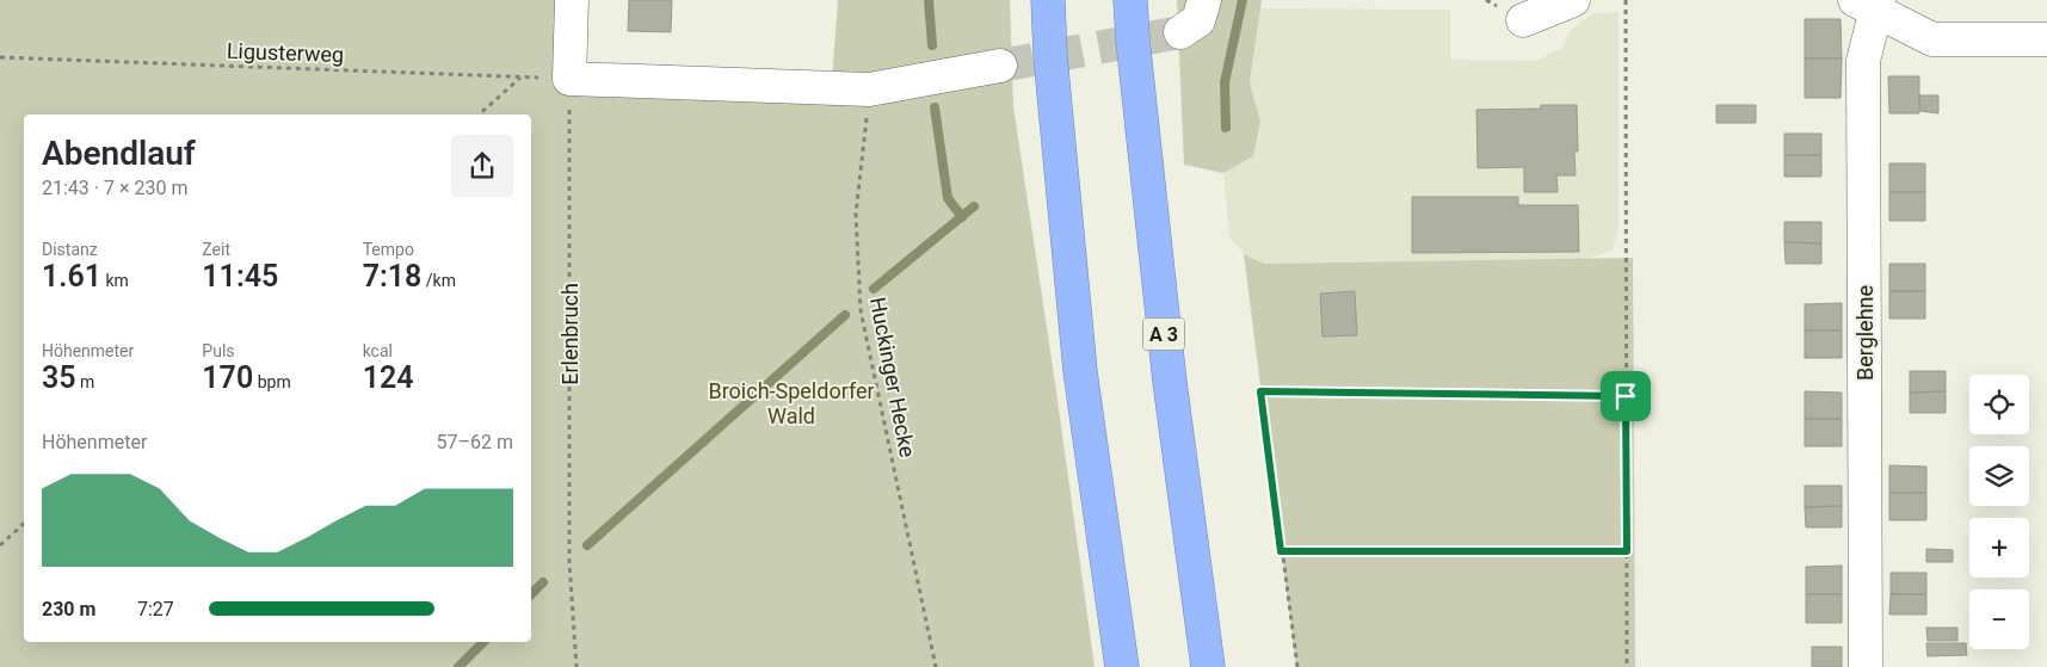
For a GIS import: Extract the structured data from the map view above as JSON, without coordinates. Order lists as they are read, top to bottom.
{
  "streets": {
    "highway": ["A 3"],
    "street": ["Berglehne"],
    "path": ["Ligusterweg", "Erlenbruch", "Huckinger Hecke"]
  },
  "crossings": [
    ["Ligusterweg", "Erlenbruch"]
  ],
  "parks": ["Broich-Speldorfer Wald"],
  "page": {
    "heading": ["Abendlauf", "21:43 · 7 × 230 m"],
    "stats": [
      ["Distanz", "1.61 km"],
      ["Zeit", "11:45"],
      ["Tempo", "7:18 /km"],
      ["Höhenmeter", "35 m"],
      ["Puls", "170 bpm"],
      ["kcal", "124"]
    ],
    "map_buttons": ["+", "−"],
    "chart": ["Höhenmeter", "57–62 m"],
    "list": [
      {
        "name": "230 m",
        "note": "7:27"
      }
    ]
  }
}
